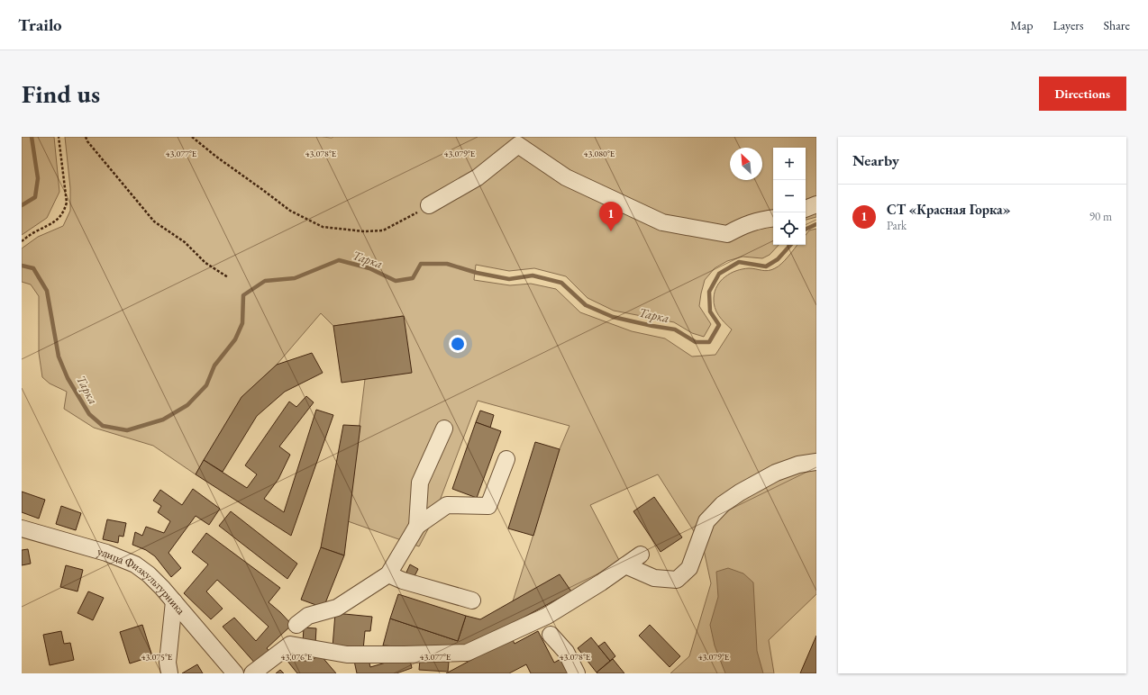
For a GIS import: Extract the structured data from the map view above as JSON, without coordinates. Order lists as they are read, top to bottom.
{
  "streets": {
    "street": ["улица Физкультурника"]
  },
  "water": ["Тарка"],
  "north": "top left",
  "page": {
    "header": "Trailo",
    "nav": ["Map", "Layers", "Share"],
    "buttons": "Directions",
    "title": "Find us",
    "heading": "Nearby",
    "map_buttons": ["+", "−"],
    "list": [
      {
        "mark": "1",
        "name": "СТ «Красная Горка»",
        "note": "Park",
        "value": "90 m"
      }
    ],
    "pins": "1"
  },
  "coordinates": [
    "43.077°E",
    "43.078°E",
    "43.079°E",
    "43.080°E",
    "43.075°E",
    "43.076°E"
  ]
}
